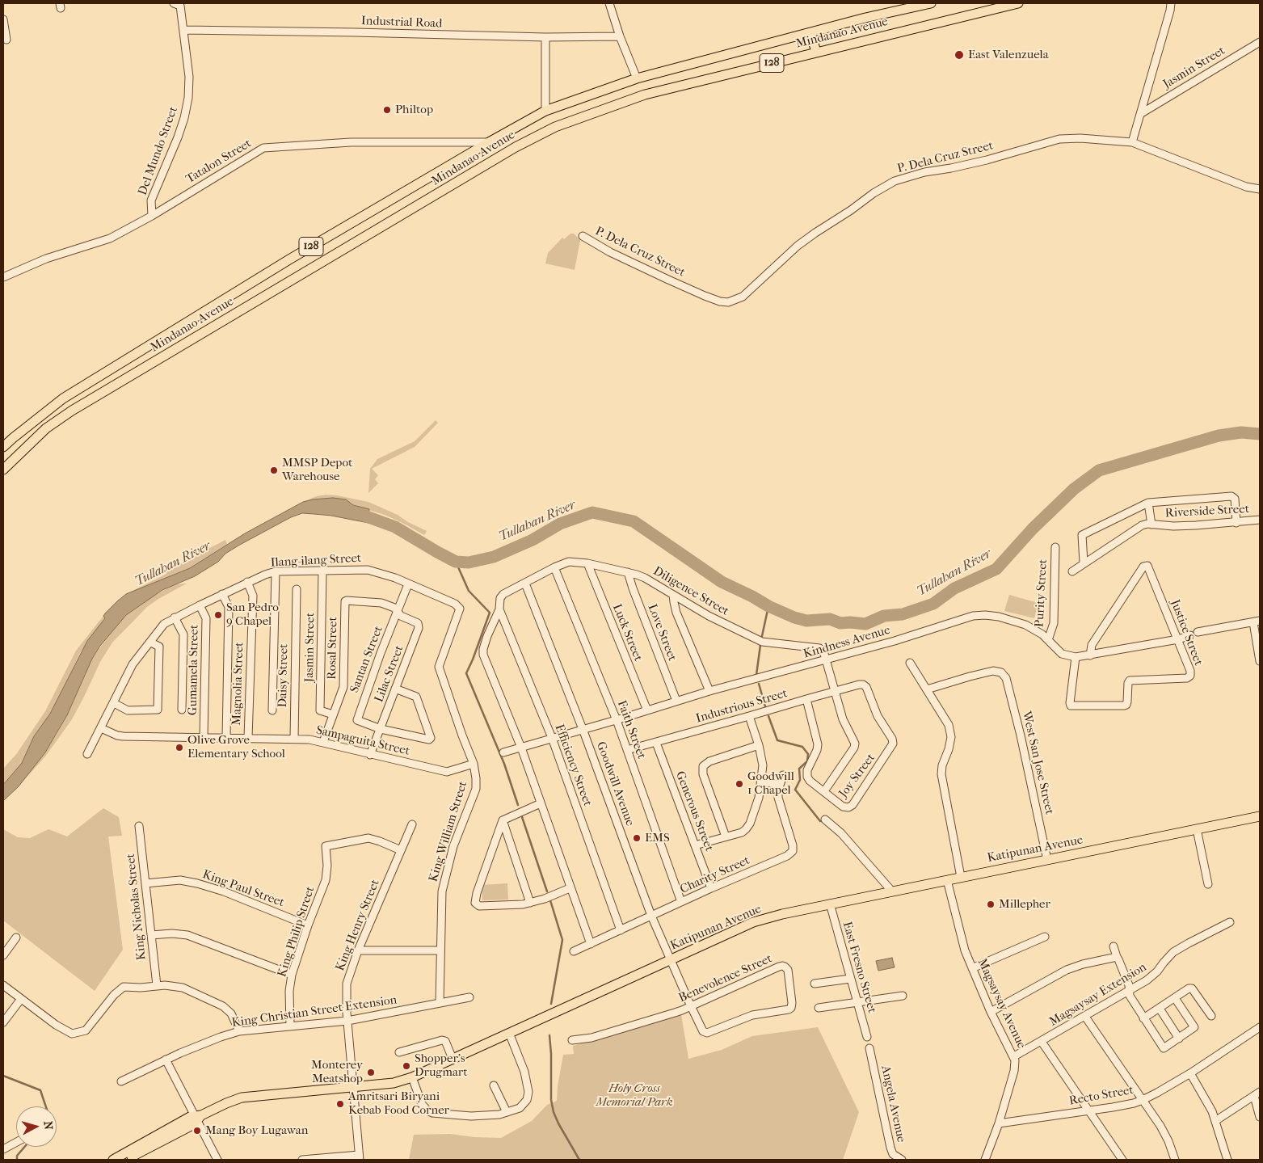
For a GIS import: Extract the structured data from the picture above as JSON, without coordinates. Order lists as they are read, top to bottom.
{
  "streets": {
    "main road": ["Mindanao Avenue", "128", "Katipunan Avenue"],
    "street": [
      "Industrial Road",
      "Jasmin Street",
      "Del Mundo Street",
      "P. Dela Cruz Street",
      "Tatalon Street",
      "Riverside Street",
      "Ilang-ilang Street",
      "Diligence Street",
      "Purity Street",
      "Luck Street",
      "Love Street",
      "Justice Street",
      "Kindness Avenue",
      "Rosal Street",
      "Santan Street",
      "Gumamela Street",
      "Lilac Street",
      "Daisy Street",
      "Magnolia Street",
      "Industrious Street",
      "Faith Street",
      "Sampaguita Street",
      "West San Jose Street",
      "Efficiency Street",
      "Joy Street",
      "Goodwill Avenue",
      "Generous Street",
      "King William Street",
      "Charity Street",
      "King Paul Street",
      "King Nicholas Street",
      "King Henry Street",
      "King Philip Street",
      "East Fresno Street",
      "Benevolence Street",
      "Magsaysay Extension",
      "Magsaysay Avenue",
      "King Christian Street Extension",
      "Recto Street",
      "Angela Avenue"
    ]
  },
  "crossings": [
    ["Industrial Road", "Del Mundo Street"],
    ["Mindanao Avenue", "Tatalon Street"],
    ["Jasmin Street", "Ilang-ilang Street"],
    ["Jasmin Street", "Rosal Street"],
    ["Del Mundo Street", "Tatalon Street"],
    ["Ilang-ilang Street", "Santan Street"],
    ["Ilang-ilang Street", "Gumamela Street"],
    ["Ilang-ilang Street", "Magnolia Street"],
    ["Ilang-ilang Street", "Sampaguita Street"],
    ["Ilang-ilang Street", "King William Street"],
    ["Diligence Street", "Luck Street"],
    ["Diligence Street", "Love Street"],
    ["Diligence Street", "Kindness Avenue"],
    ["Diligence Street", "Faith Street"],
    ["Diligence Street", "Efficiency Street"],
    ["Diligence Street", "Goodwill Avenue"],
    ["Diligence Street", "Charity Street"],
    ["Purity Street", "Kindness Avenue"],
    ["Luck Street", "Kindness Avenue"],
    ["Love Street", "Kindness Avenue"],
    ["Justice Street", "Kindness Avenue"],
    ["Kindness Avenue", "Faith Street"],
    ["Kindness Avenue", "Efficiency Street"],
    ["Kindness Avenue", "Goodwill Avenue"],
    ["Rosal Street", "Santan Street"],
    ["Rosal Street", "Lilac Street"],
    ["Rosal Street", "Sampaguita Street"],
    ["Santan Street", "Lilac Street"],
    ["Gumamela Street", "Sampaguita Street"],
    ["Lilac Street", "Sampaguita Street"],
    ["Daisy Street", "Sampaguita Street"],
    ["Magnolia Street", "Sampaguita Street"],
    ["Industrious Street", "Faith Street"],
    ["Industrious Street", "Joy Street"],
    ["Industrious Street", "Generous Street"],
    ["Faith Street", "Charity Street"],
    ["Sampaguita Street", "King William Street"],
    ["West San Jose Street", "Katipunan Avenue"],
    ["Efficiency Street", "Charity Street"],
    ["Goodwill Avenue", "Katipunan Avenue"],
    ["Goodwill Avenue", "Charity Street"],
    ["Goodwill Avenue", "Benevolence Street"],
    ["Generous Street", "Charity Street"],
    ["King William Street", "King Christian Street Extension"],
    ["Katipunan Avenue", "King Henry Street"],
    ["Katipunan Avenue", "East Fresno Street"],
    ["Katipunan Avenue", "Magsaysay Avenue"],
    ["King Paul Street", "King Nicholas Street"],
    ["King Paul Street", "King Philip Street"],
    ["King Henry Street", "King Philip Street"],
    ["King Henry Street", "King Christian Street Extension"],
    ["King Philip Street", "King Christian Street Extension"],
    ["Magsaysay Extension", "Magsaysay Avenue"],
    ["Magsaysay Avenue", "Recto Street"]
  ],
  "water": ["Tullahan River"],
  "parks": ["Holy Cross Memorial Park"],
  "places": [
    "East Valenzuela",
    "Philtop",
    "MMSP Depot Warehouse",
    "San Pedro 9 Chapel",
    "Olive Grove Elementary School",
    "Goodwill 1 Chapel",
    "EMS",
    "Millepher",
    "Shopper's Drugmart",
    "Monterey Meatshop",
    "Amritsari Biryani Kebab Food Corner",
    "Mang Boy Lugawan"
  ],
  "north": "right"
}
